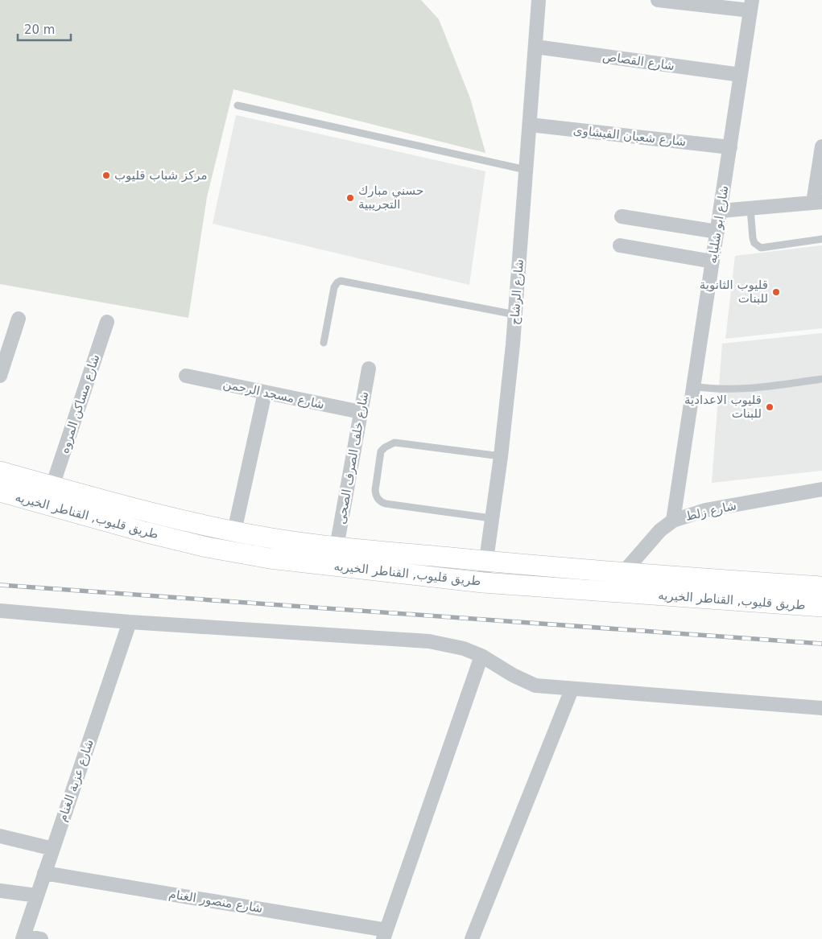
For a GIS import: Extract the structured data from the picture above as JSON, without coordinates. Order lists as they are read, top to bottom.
{
  "streets": {
    "main road": ["طريق قليوب, القناطر الخيريه"],
    "street": [
      "شارع القصاص",
      "شارع شعبان الفيشاوى",
      "شارع ابو شلبايه",
      "شارع الرشاح",
      "شارع مسجد الرحمن",
      "شارع مساكن المروه",
      "شارع خلف الصرف الصحى",
      "شارع زلط",
      "شارع عزبة الغنام",
      "شارع منصور الغنام"
    ]
  },
  "crossings": [
    ["شارع القصاص", "شارع ابو شلبايه"],
    ["شارع القصاص", "شارع الرشاح"],
    ["شارع شعبان الفيشاوى", "شارع ابو شلبايه"],
    ["شارع شعبان الفيشاوى", "شارع الرشاح"],
    ["شارع ابو شلبايه", "شارع زلط"],
    ["شارع الرشاح", "طريق قليوب, القناطر الخيريه"],
    ["شارع مسجد الرحمن", "شارع خلف الصرف الصحى"],
    ["شارع مساكن المروه", "طريق قليوب, القناطر الخيريه"],
    ["شارع خلف الصرف الصحى", "طريق قليوب, القناطر الخيريه"],
    ["شارع زلط", "طريق قليوب, القناطر الخيريه"],
    ["شارع عزبة الغنام", "شارع منصور الغنام"]
  ],
  "places": [
    "مركز شباب قليوب",
    "حسني مبارك التجريبية",
    "قليوب الثانوية للبنات",
    "قليوب الاعدادية للبنات"
  ],
  "scale_bar": "20 m"
}
